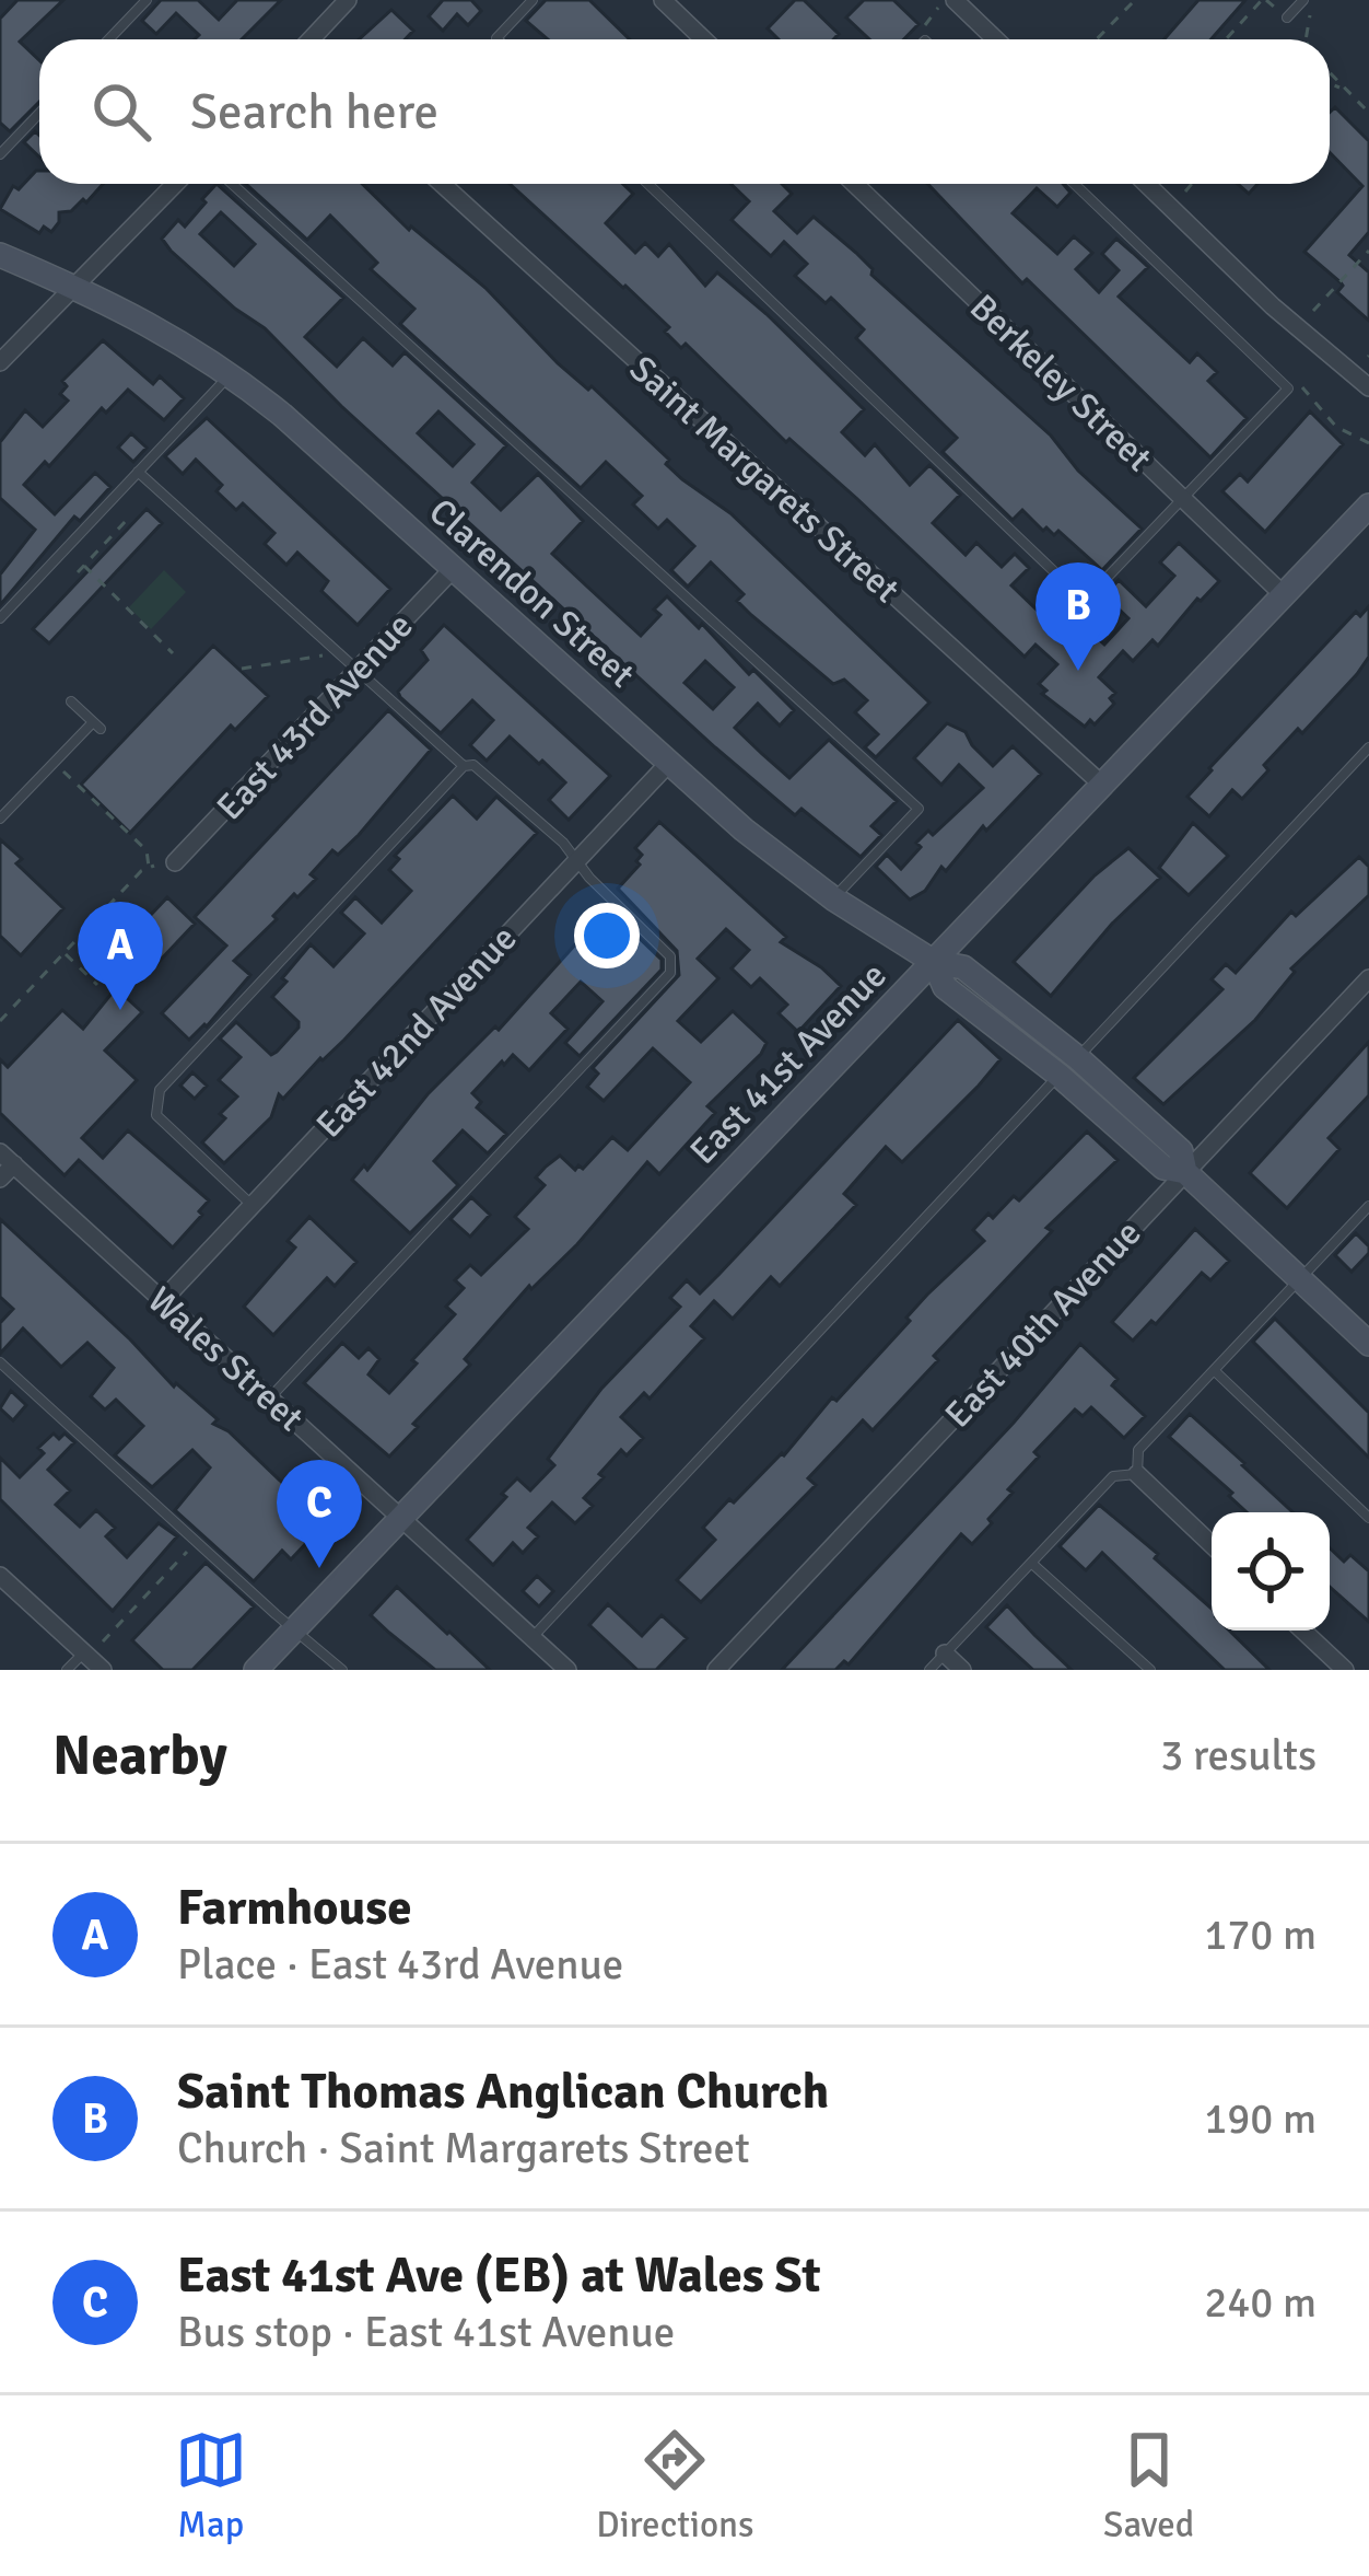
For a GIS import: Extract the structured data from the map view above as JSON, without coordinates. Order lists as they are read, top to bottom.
{
  "streets": {
    "street": [
      "Berkeley Street",
      "Saint Margarets Street",
      "Clarendon Street",
      "East 43rd Avenue",
      "East 42nd Avenue",
      "East 41st Avenue",
      "East 40th Avenue",
      "Wales Street"
    ]
  },
  "crossings": [
    ["Berkeley Street", "East 41st Avenue"],
    ["Saint Margarets Street", "East 41st Avenue"],
    ["Clarendon Street", "East 43rd Avenue"],
    ["Clarendon Street", "East 42nd Avenue"],
    ["Clarendon Street", "East 41st Avenue"],
    ["Clarendon Street", "East 40th Avenue"],
    ["East 42nd Avenue", "Wales Street"],
    ["East 41st Avenue", "Wales Street"]
  ],
  "page": {
    "search": "Search here",
    "pins": ["B", "A", "C"],
    "heading": ["Nearby", "3 results"],
    "list": [
      {
        "mark": "A",
        "name": "Farmhouse",
        "note": "Place · East 43rd Avenue",
        "value": "170 m"
      },
      {
        "mark": "B",
        "name": "Saint Thomas Anglican Church",
        "note": "Church · Saint Margarets Street",
        "value": "190 m"
      },
      {
        "mark": "C",
        "name": "East 41st Ave (EB) at Wales St",
        "note": "Bus stop · East 41st Avenue",
        "value": "240 m"
      }
    ],
    "nav": ["Map", "Directions", "Saved"]
  }
}
